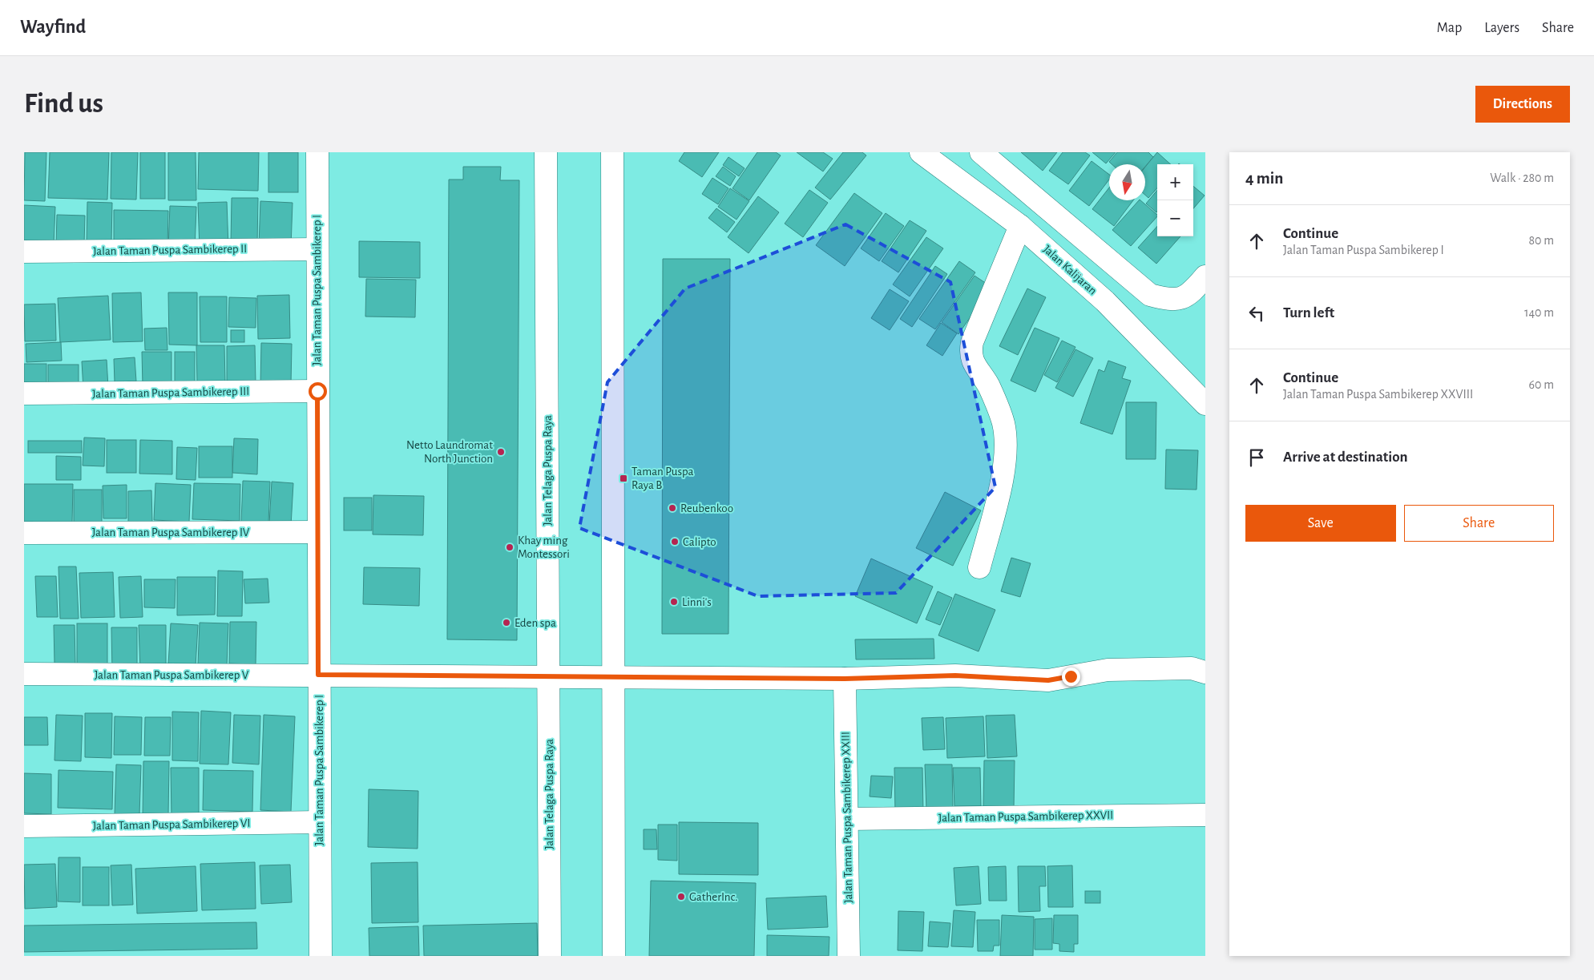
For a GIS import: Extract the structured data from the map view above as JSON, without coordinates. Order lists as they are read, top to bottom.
{
  "streets": {
    "street": [
      "Jalan Taman Puspa Sambikerep II",
      "Jalan Kalijaran",
      "Jalan Taman Puspa Sambikerep I",
      "Jalan Taman Puspa Sambikerep III",
      "Jalan Telaga Puspa Raya",
      "Jalan Taman Puspa Sambikerep IV",
      "Jalan Taman Puspa Sambikerep V",
      "Jalan Taman Puspa Sambikerep XXVII",
      "Jalan Taman Puspa Sambikerep XXIII",
      "Jalan Taman Puspa Sambikerep VI"
    ]
  },
  "crossings": [
    ["Jalan Taman Puspa Sambikerep II", "Jalan Taman Puspa Sambikerep I"],
    ["Jalan Taman Puspa Sambikerep I", "Jalan Taman Puspa Sambikerep III"],
    ["Jalan Taman Puspa Sambikerep I", "Jalan Taman Puspa Sambikerep IV"],
    ["Jalan Taman Puspa Sambikerep I", "Jalan Taman Puspa Sambikerep V"],
    ["Jalan Taman Puspa Sambikerep I", "Jalan Taman Puspa Sambikerep VI"],
    ["Jalan Telaga Puspa Raya", "Jalan Taman Puspa Sambikerep V"],
    ["Jalan Taman Puspa Sambikerep V", "Jalan Taman Puspa Sambikerep XXIII"],
    ["Jalan Taman Puspa Sambikerep XXVII", "Jalan Taman Puspa Sambikerep XXIII"]
  ],
  "places": {
    "other": [
      "Netto Laundromat North Junction",
      "Reubenkoo",
      "Calipto",
      "Khay ming Montessori",
      "Linni's",
      "Eden spa",
      "GatherInc."
    ],
    "transit": ["Taman Puspa Raya B"]
  },
  "north": "bottom",
  "page": {
    "header": "Wayfind",
    "nav": ["Map", "Layers", "Share"],
    "buttons": [
      "Directions",
      ["Save", "Share"]
    ],
    "title": "Find us",
    "heading": ["4 min", "Walk · 280 m"],
    "map_buttons": ["+", "−"],
    "list": [
      ["Continue", "Jalan Taman Puspa Sambikerep I", "80 m"],
      ["Turn left", "140 m"],
      ["Continue", "Jalan Taman Puspa Sambikerep XXVIII", "60 m"],
      "Arrive at destination"
    ]
  }
}
